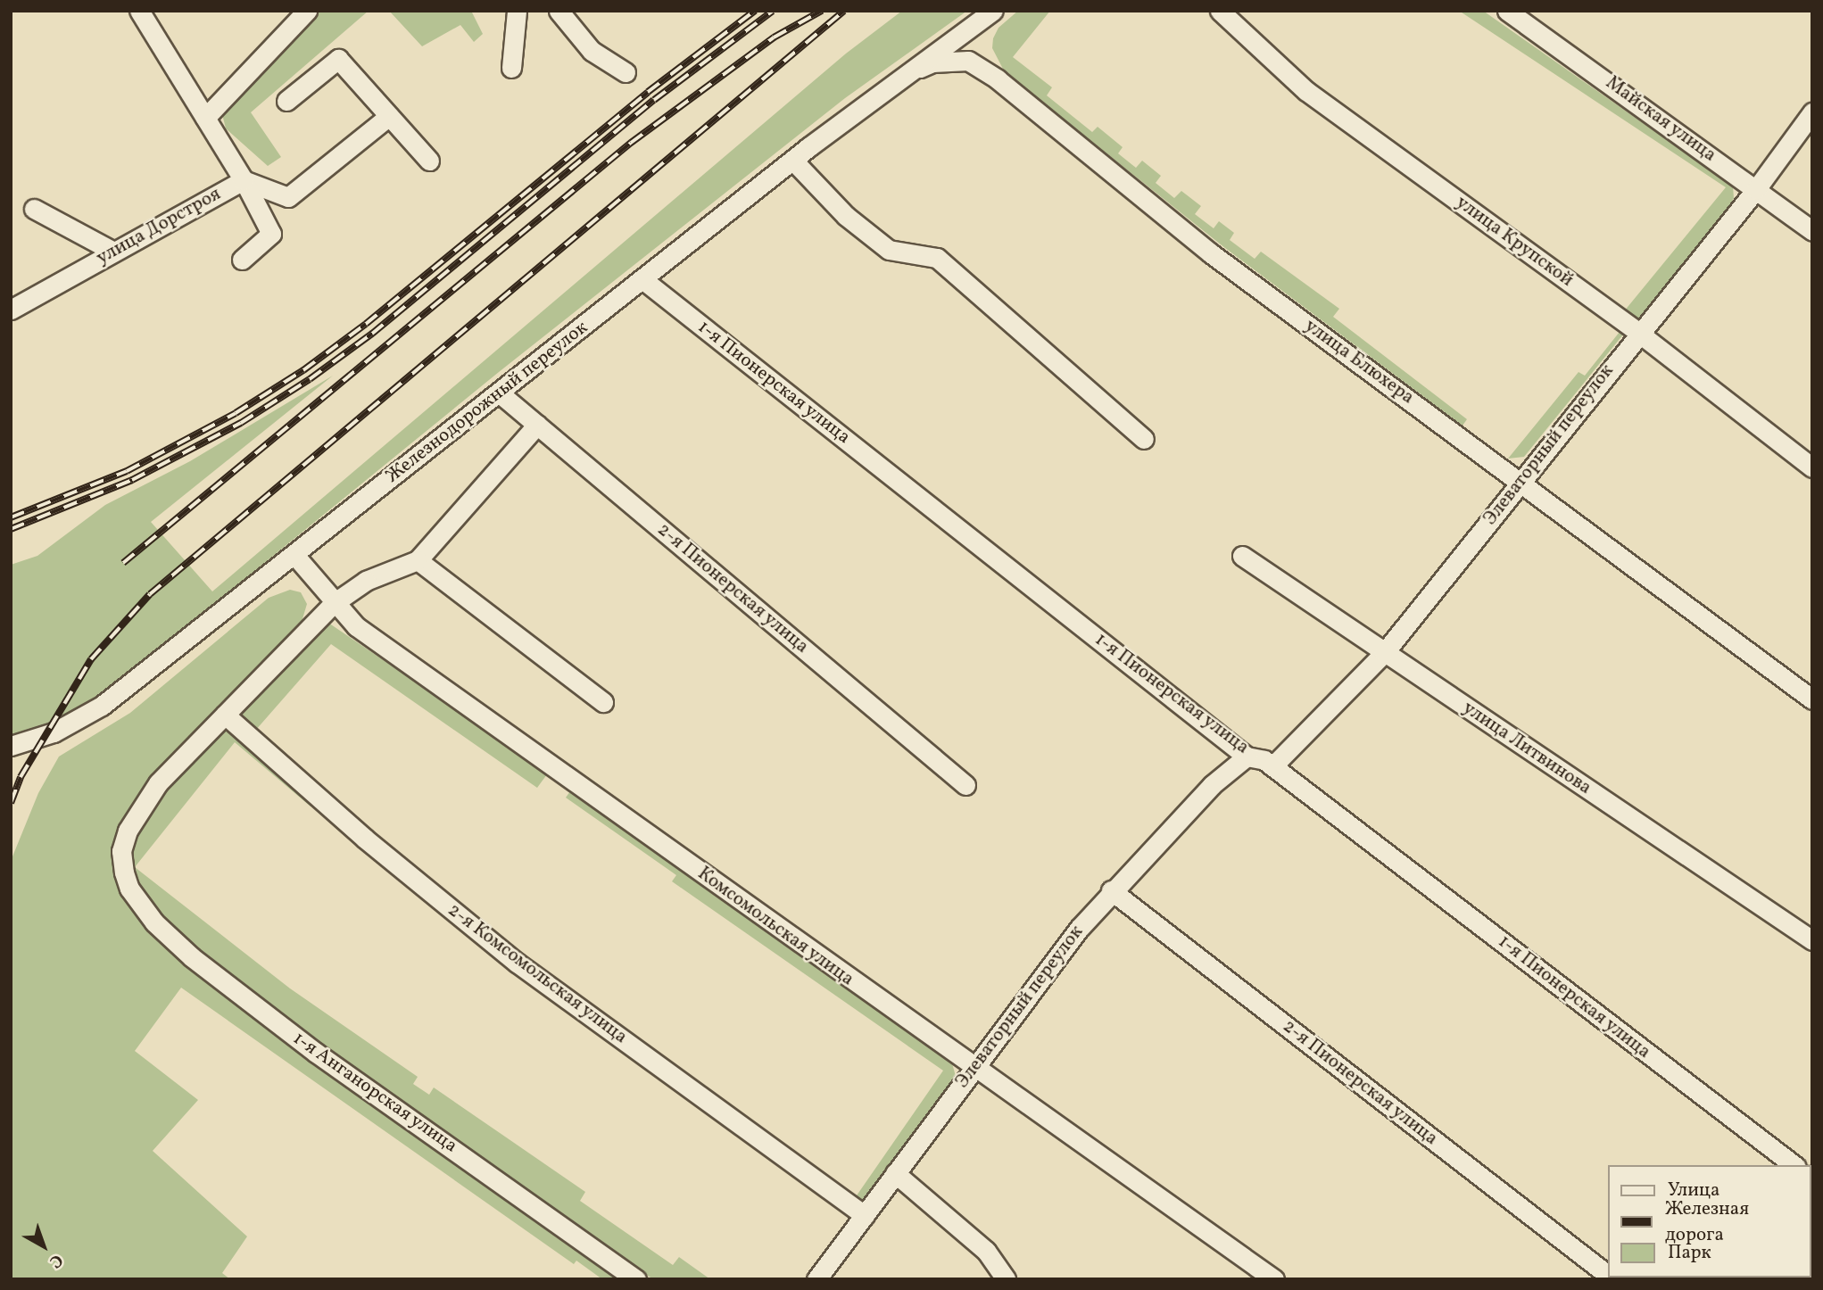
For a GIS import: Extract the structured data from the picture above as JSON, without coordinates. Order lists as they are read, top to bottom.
{
  "streets": {
    "street": [
      "Майская улица",
      "улица Дорстроя",
      "улица Крупской",
      "улица Блюхера",
      "1-я Пионерская улица",
      "Железнодорожный переулок",
      "Элеваторный переулок",
      "2-я Пионерская улица",
      "улица Литвинова",
      "Комсомольская улица",
      "2-я Комсомольская улица",
      "1-я Анганорская улица"
    ]
  },
  "crossings": [
    ["Майская улица", "Элеваторный переулок"],
    ["улица Крупской", "Элеваторный переулок"],
    ["улица Блюхера", "Элеваторный переулок"],
    ["1-я Пионерская улица", "Железнодорожный переулок"],
    ["1-я Пионерская улица", "Элеваторный переулок"],
    ["Железнодорожный переулок", "2-я Пионерская улица"],
    ["Железнодорожный переулок", "Комсомольская улица"],
    ["Элеваторный переулок", "2-я Пионерская улица"],
    ["Элеваторный переулок", "улица Литвинова"],
    ["Элеваторный переулок", "Комсомольская улица"],
    ["Элеваторный переулок", "2-я Комсомольская улица"],
    ["2-я Комсомольская улица", "1-я Анганорская улица"]
  ],
  "legend": ["Улица", "Железная дорога", "Парк"],
  "north": "bottom right"
}
